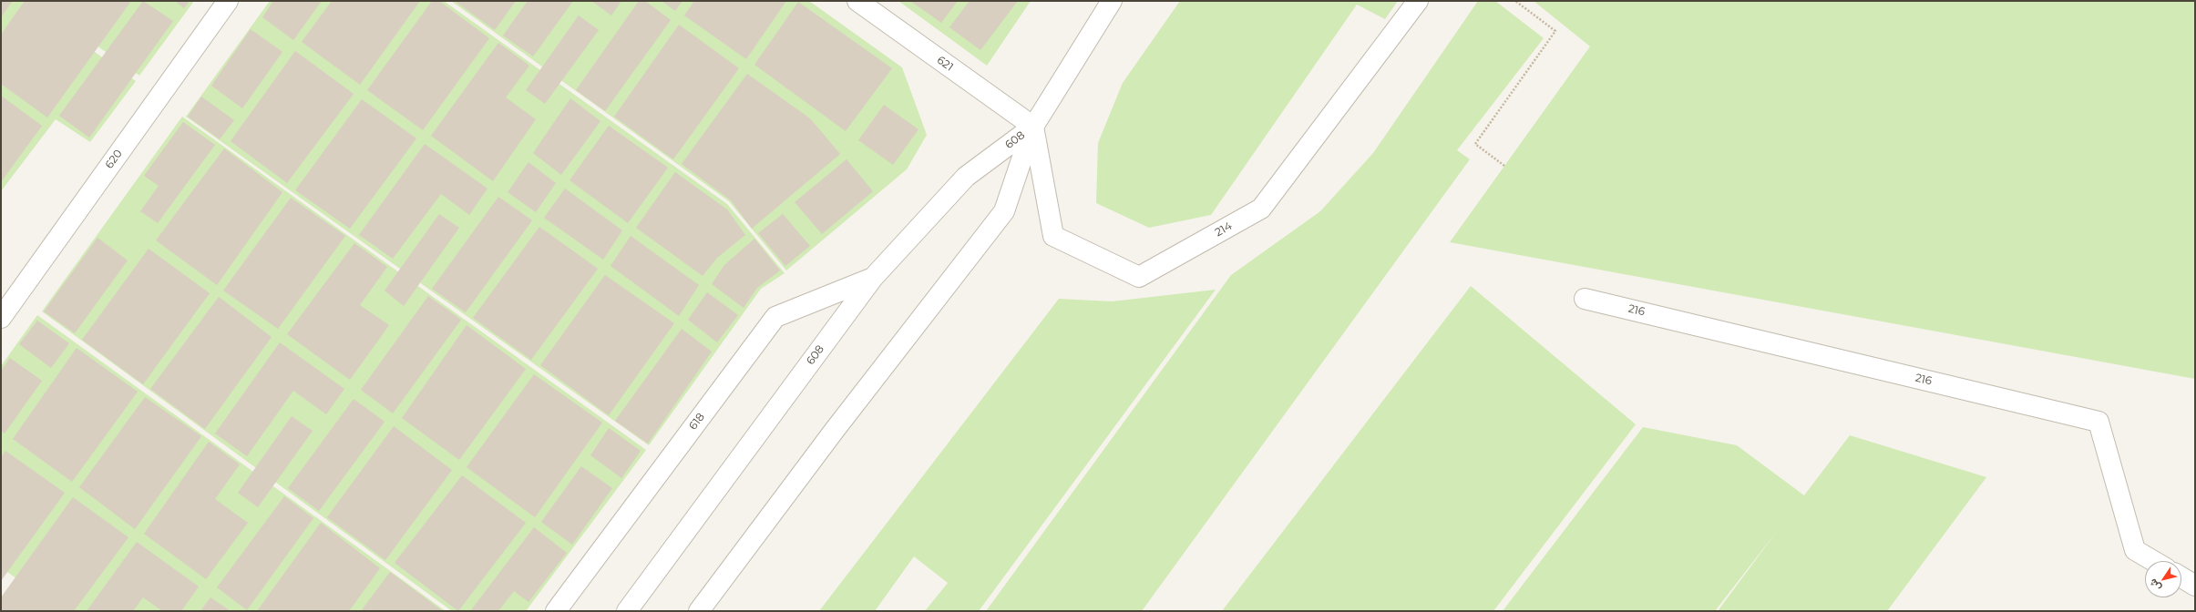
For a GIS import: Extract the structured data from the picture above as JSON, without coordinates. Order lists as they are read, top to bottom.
{
  "streets": {
    "street": [
      "621",
      "608",
      "620",
      "214",
      "216",
      "618"
    ]
  },
  "crossings": [
    ["621", "608"],
    ["621", "214"],
    ["608", "214"],
    ["608", "618"]
  ],
  "north": "bottom left"
}
